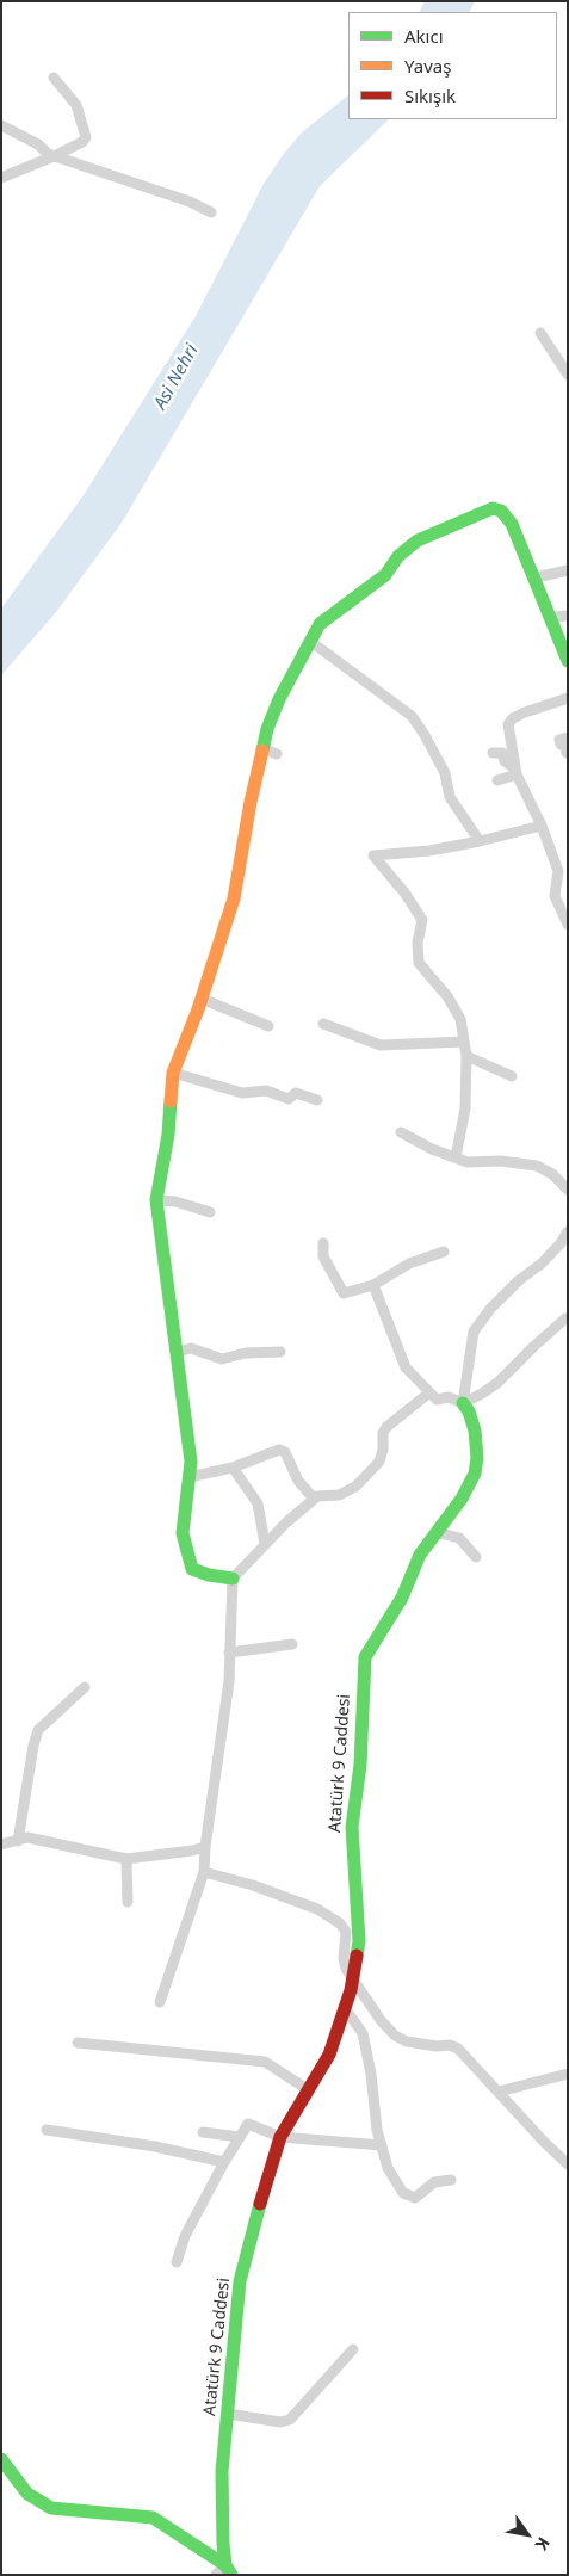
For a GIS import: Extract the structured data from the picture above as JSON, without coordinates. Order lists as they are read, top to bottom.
{
  "streets": {
    "street": ["Atatürk 9 Caddesi"]
  },
  "water": ["Asi Nehri"],
  "legend": ["Akıcı", "Yavaş", "Sıkışık"],
  "north": "bottom right"
}
